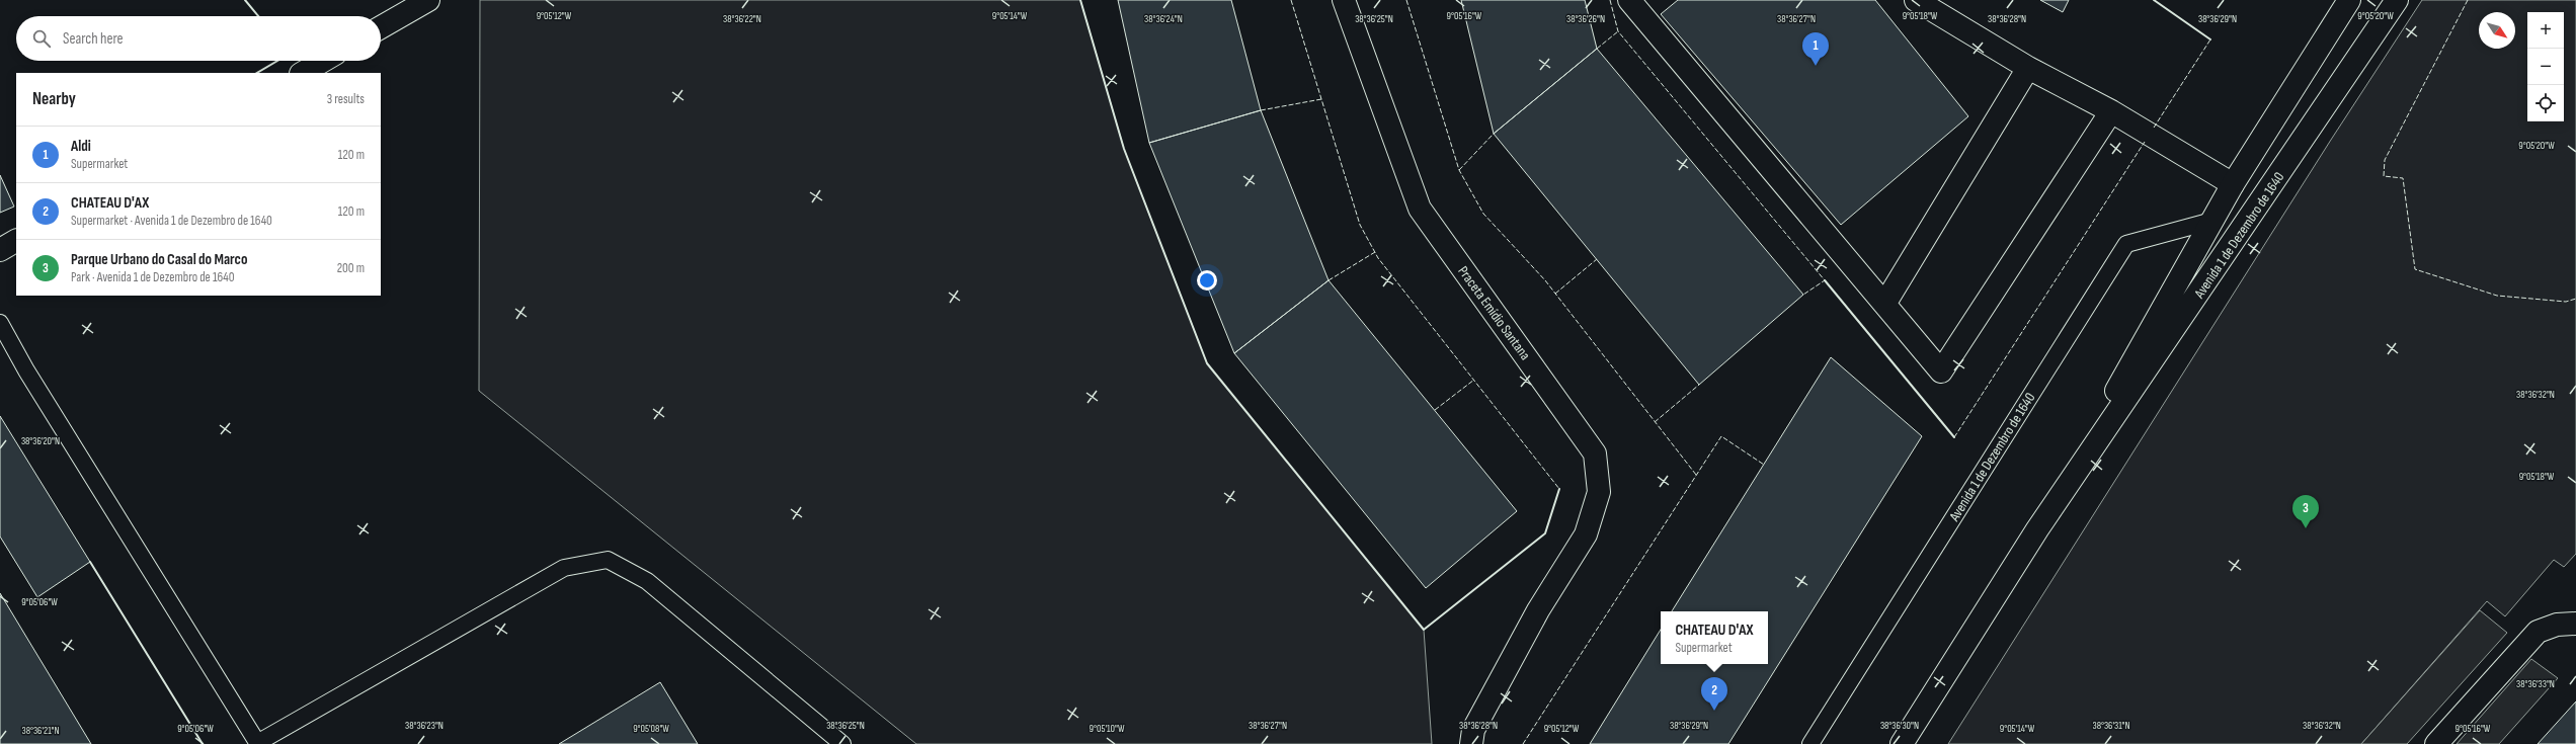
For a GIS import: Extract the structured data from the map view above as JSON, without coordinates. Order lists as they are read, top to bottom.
{
  "streets": {
    "street": ["Avenida 1 de Dezembro de 1640", "Praceta Emídio Santana"]
  },
  "north": "bottom right",
  "page": {
    "map_buttons": ["+", "−"],
    "search": "Search here",
    "pins": ["1", "3", "2"],
    "heading": ["Nearby", "3 results"],
    "list": [
      {
        "mark": "1",
        "name": "Aldi",
        "note": "Supermarket",
        "value": "120 m"
      },
      {
        "mark": "2",
        "name": "CHATEAU D'AX",
        "note": "Supermarket · Avenida 1 de Dezembro de 1640",
        "value": "120 m"
      },
      {
        "mark": "3",
        "name": "Parque Urbano do Casal do Marco",
        "note": "Park · Avenida 1 de Dezembro de 1640",
        "value": "200 m"
      }
    ],
    "popup": ["CHATEAU D'AX", "Supermarket"]
  },
  "coordinates": [
    "9°05'12\"W",
    "9°05'14\"W",
    "9°05'16\"W",
    "9°05'18\"W",
    "9°05'20\"W",
    "38°36'24\"N",
    "38°36'25\"N",
    "38°36'26\"N",
    "38°36'27\"N",
    "38°36'28\"N",
    "38°36'22\"N",
    "38°36'29\"N",
    "38°36'32\"N",
    "38°36'20\"N",
    "9°05'06\"W",
    "38°36'33\"N",
    "38°36'23\"N",
    "38°36'30\"N",
    "38°36'31\"N",
    "9°05'08\"W",
    "9°05'10\"W",
    "38°36'21\"N"
  ]
}
